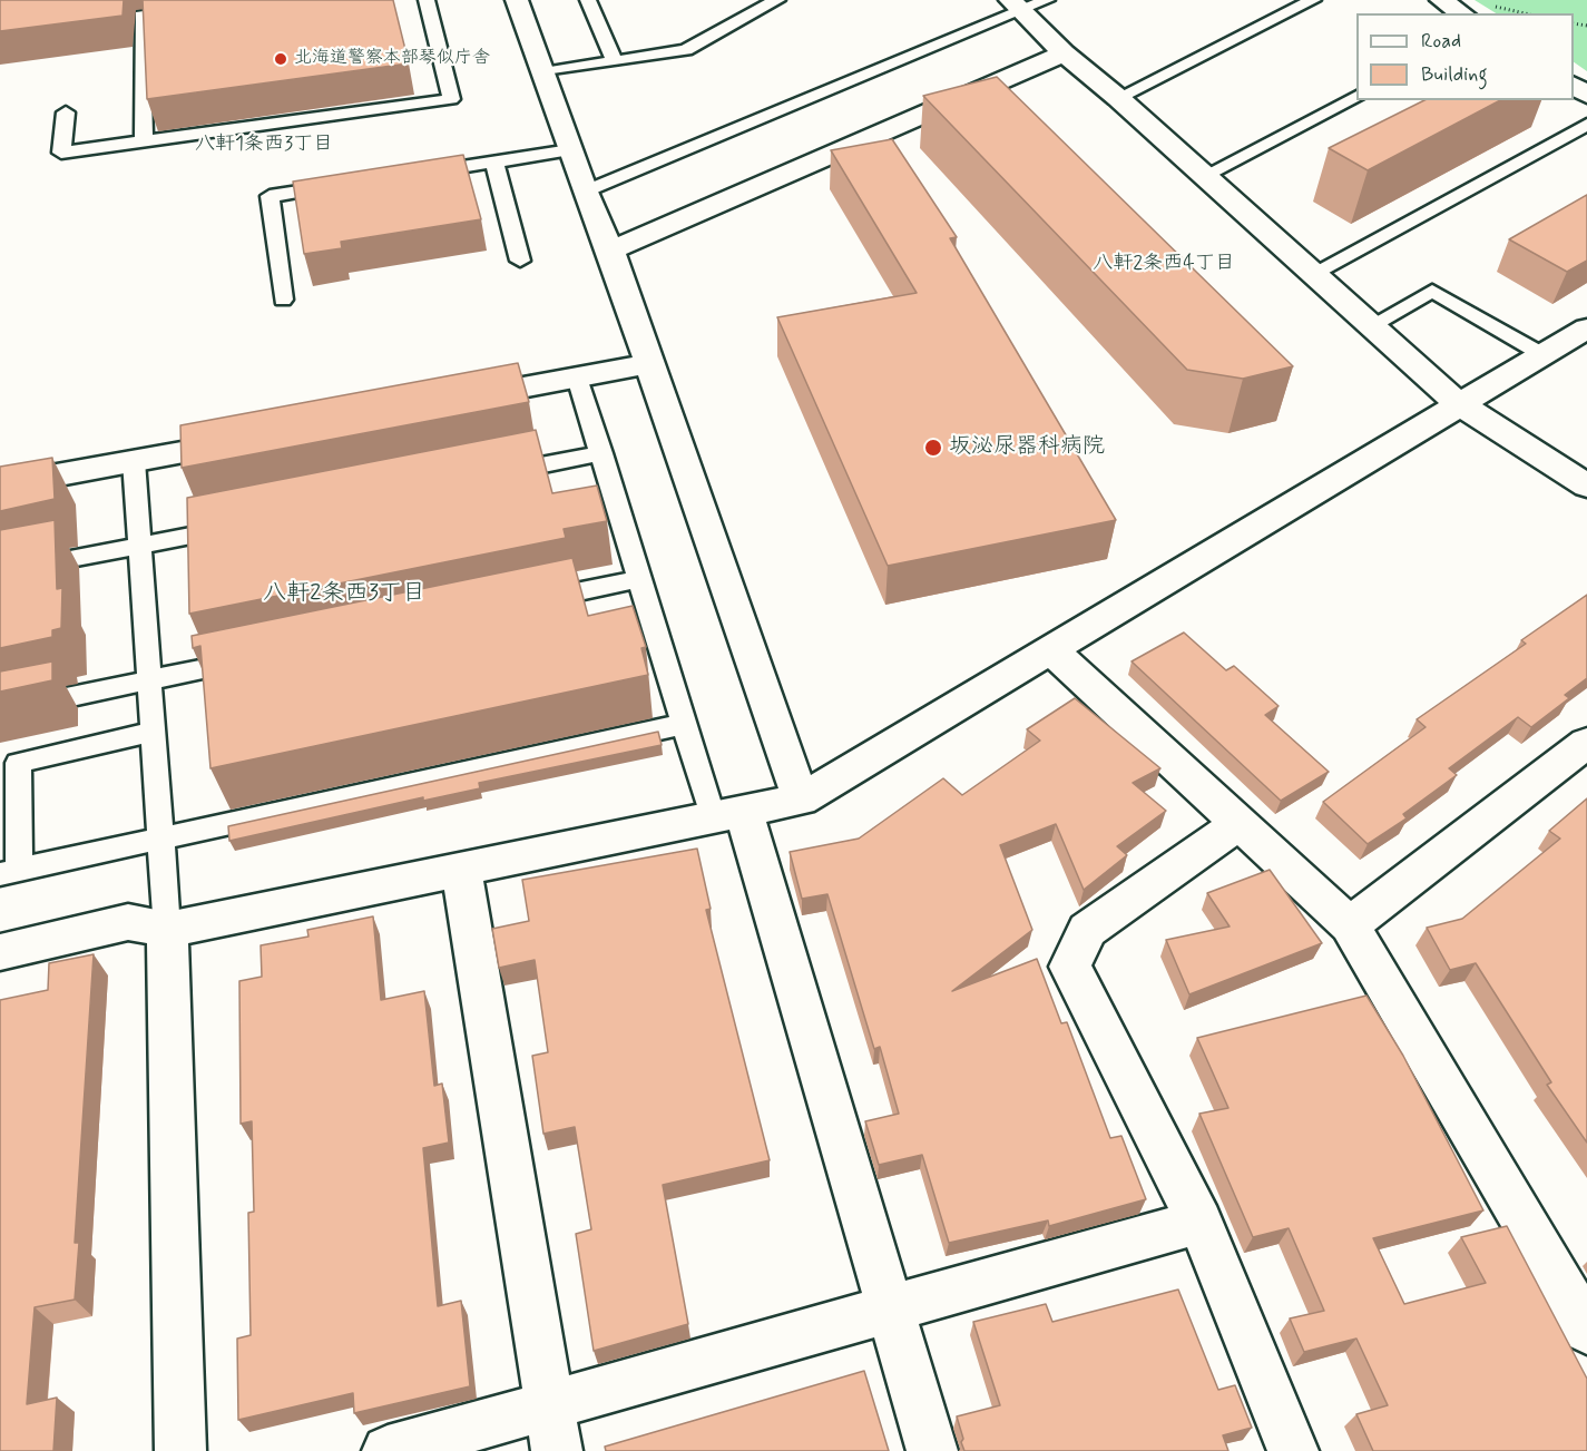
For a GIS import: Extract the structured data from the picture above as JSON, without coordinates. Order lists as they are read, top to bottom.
{
  "districts": ["八軒1条西3丁目", "八軒2条西4丁目", "八軒2条西3丁目"],
  "places": ["北海道警察本部琴似庁舎", "坂泌尿器科病院"],
  "legend": ["Road", "Building"]
}
